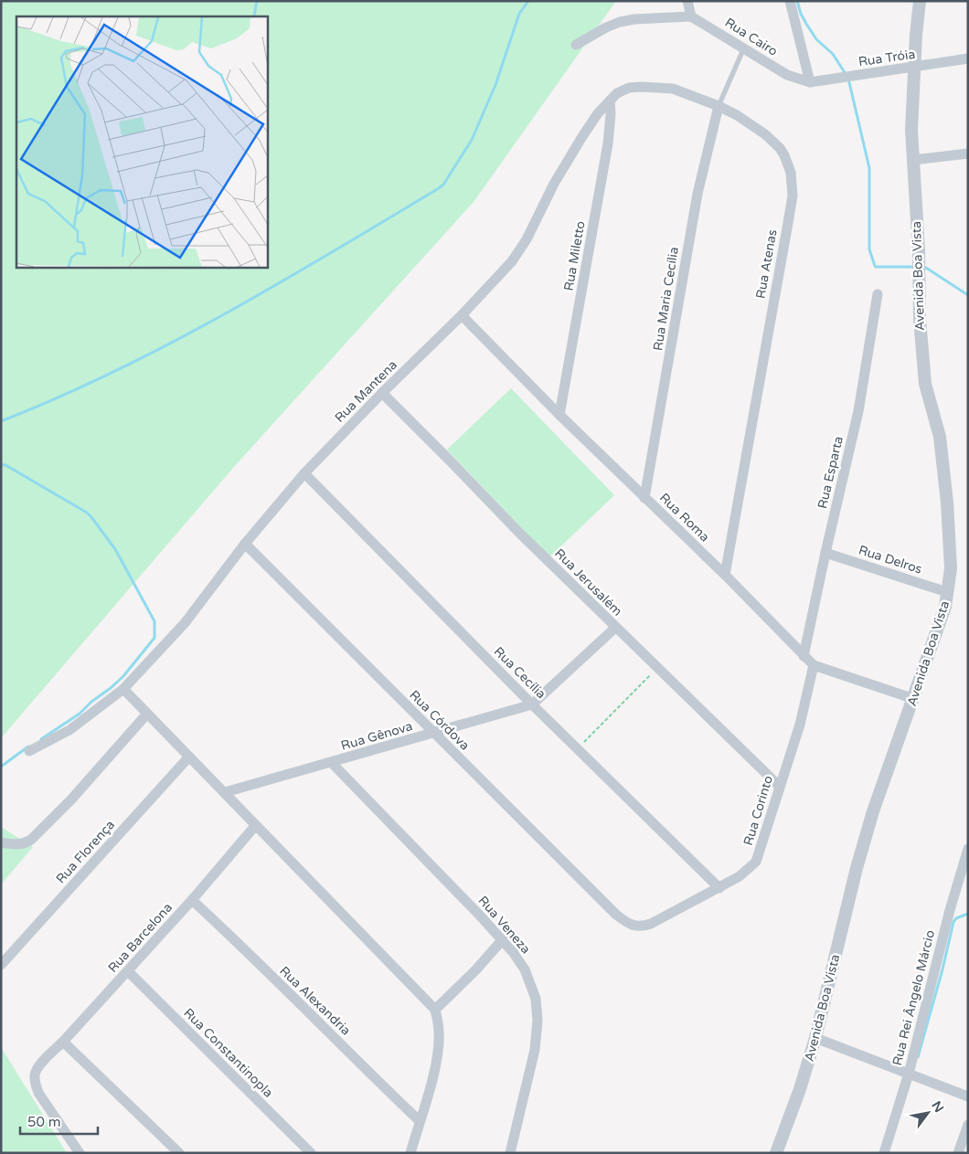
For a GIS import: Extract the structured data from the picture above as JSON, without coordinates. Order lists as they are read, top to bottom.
{
  "streets": {
    "street": [
      "Rua Cairo",
      "Rua Tróia",
      "Rua Miletto",
      "Rua Atenas",
      "Avenida Boa Vista",
      "Rua Maria Cecília",
      "Rua Mantena",
      "Rua Esparta",
      "Rua Roma",
      "Rua Delros",
      "Rua Jerusalém",
      "Rua Cecília",
      "Rua Córdova",
      "Rua Gênova",
      "Rua Corinto",
      "Rua Florença",
      "Rua Veneza",
      "Rua Barcelona",
      "Rua Rei Ângelo Márcio",
      "Rua Alexandria",
      "Rua Constantinopla"
    ]
  },
  "crossings": [
    ["Rua Cairo", "Rua Tróia"],
    ["Rua Tróia", "Avenida Boa Vista"],
    ["Rua Miletto", "Rua Atenas"],
    ["Rua Miletto", "Rua Mantena"],
    ["Rua Miletto", "Rua Roma"],
    ["Rua Atenas", "Rua Maria Cecília"],
    ["Rua Atenas", "Rua Mantena"],
    ["Rua Atenas", "Rua Roma"],
    ["Avenida Boa Vista", "Rua Roma"],
    ["Avenida Boa Vista", "Rua Delros"],
    ["Rua Maria Cecília", "Rua Roma"],
    ["Rua Mantena", "Rua Roma"],
    ["Rua Mantena", "Rua Jerusalém"],
    ["Rua Mantena", "Rua Cecília"],
    ["Rua Mantena", "Rua Córdova"],
    ["Rua Esparta", "Rua Roma"],
    ["Rua Esparta", "Rua Delros"],
    ["Rua Roma", "Rua Corinto"],
    ["Rua Jerusalém", "Rua Gênova"],
    ["Rua Jerusalém", "Rua Corinto"],
    ["Rua Cecília", "Rua Gênova"],
    ["Rua Cecília", "Rua Corinto"],
    ["Rua Córdova", "Rua Gênova"],
    ["Rua Córdova", "Rua Corinto"],
    ["Rua Gênova", "Rua Veneza"],
    ["Rua Barcelona", "Rua Alexandria"],
    ["Rua Barcelona", "Rua Constantinopla"]
  ],
  "scale_bar": "50 m",
  "north": "top right"
}
